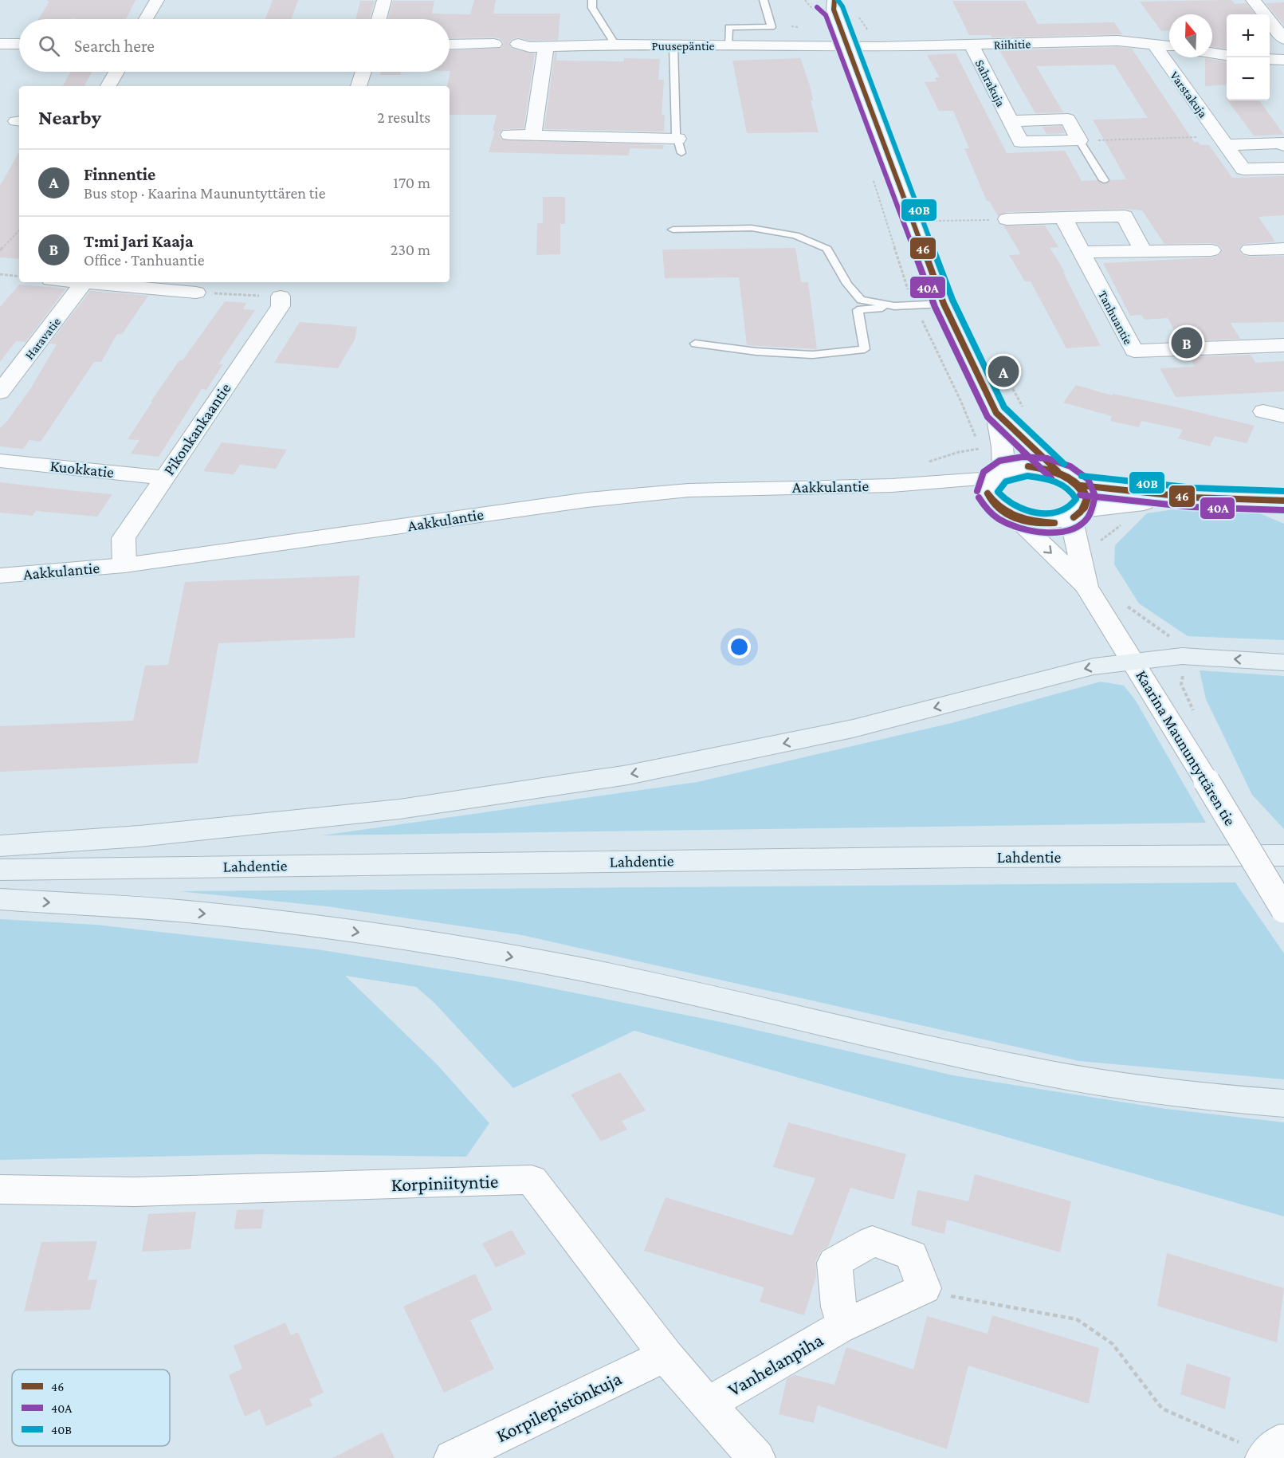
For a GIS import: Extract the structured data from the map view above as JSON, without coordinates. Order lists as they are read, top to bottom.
{
  "streets": {
    "highway": ["Lahdentie"],
    "street": [
      "Riihitie",
      "Puusepäntie",
      "Sahrakuja",
      "Varstakuja",
      "Tanhuantie",
      "Haravatie",
      "Pikonkankaantie",
      "Kuokkatie",
      "Aakkulantie",
      "Kaarina Maununtyttären tie",
      "Korpiniityntie",
      "Vanhelanpiha",
      "Korpilepistönkuja"
    ]
  },
  "crossings": [
    ["Riihitie", "Puusepäntie"],
    ["Riihitie", "Sahrakuja"],
    ["Riihitie", "Varstakuja"],
    ["Pikonkankaantie", "Kuokkatie"],
    ["Pikonkankaantie", "Aakkulantie"],
    ["Korpiniityntie", "Vanhelanpiha"],
    ["Korpiniityntie", "Korpilepistönkuja"]
  ],
  "lines": ["transit line 46", "transit line 40B", "transit line 40A"],
  "legend": ["46", "40A", "40B"],
  "north": "top",
  "page": {
    "map_buttons": ["+", "−"],
    "search": "Search here",
    "heading": ["Nearby", "2 results"],
    "list": [
      {
        "mark": "A",
        "name": "Finnentie",
        "note": "Bus stop · Kaarina Maununtyttären tie",
        "value": "170 m"
      },
      {
        "mark": "B",
        "name": "T:mi Jari Kaaja",
        "note": "Office · Tanhuantie",
        "value": "230 m"
      }
    ],
    "pins": ["B", "A"]
  }
}
